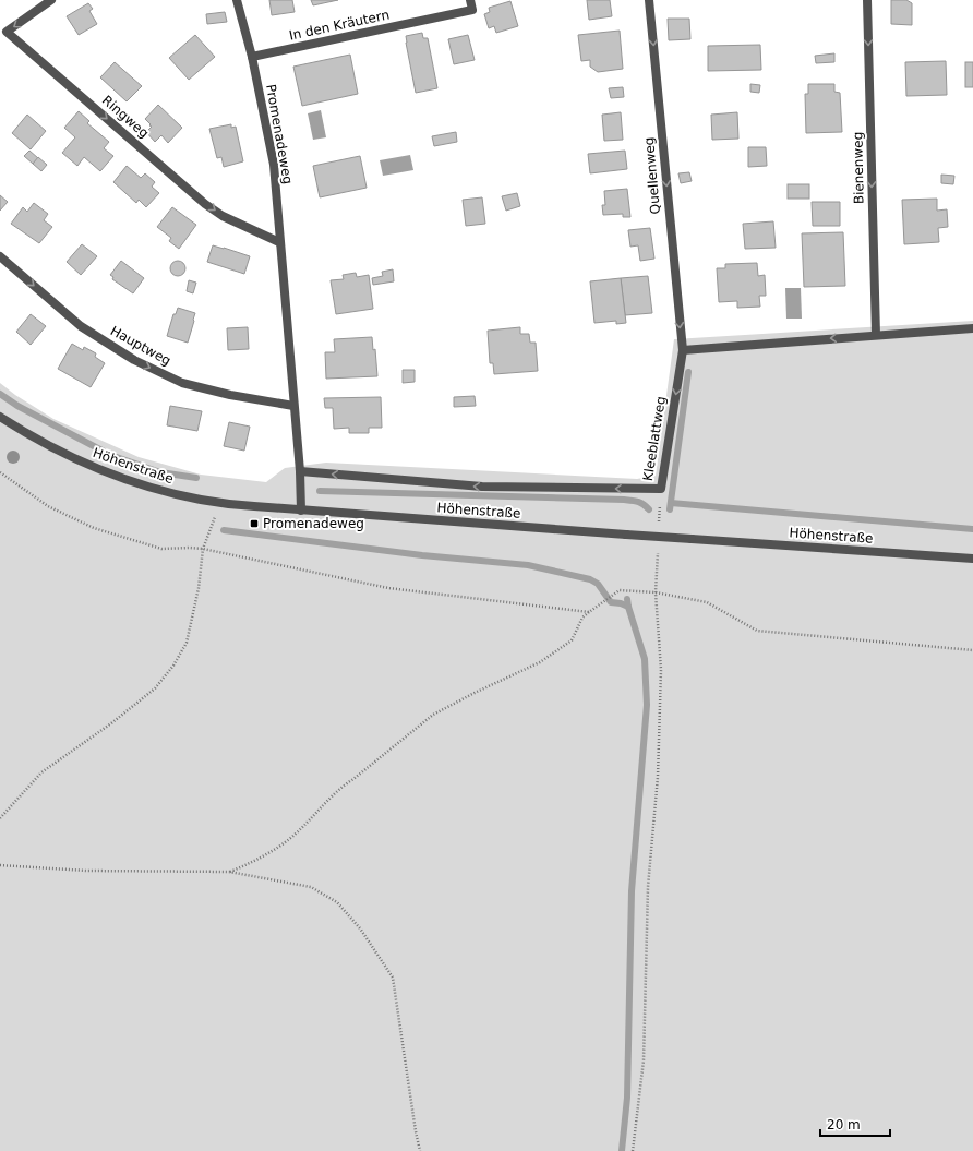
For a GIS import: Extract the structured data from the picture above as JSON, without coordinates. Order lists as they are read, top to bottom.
{
  "streets": {
    "street": [
      "In den Kräutern",
      "Ringweg",
      "Promenadeweg",
      "Bienenweg",
      "Quellenweg",
      "Hauptweg",
      "Kleeblattweg",
      "Höhenstraße"
    ]
  },
  "crossings": [
    ["In den Kräutern", "Promenadeweg"],
    ["Ringweg", "Promenadeweg"],
    ["Promenadeweg", "Hauptweg"],
    ["Promenadeweg", "Kleeblattweg"],
    ["Promenadeweg", "Höhenstraße"],
    ["Quellenweg", "Kleeblattweg"]
  ],
  "one_way": [
    "Ringweg",
    "Bienenweg",
    "Quellenweg",
    "Hauptweg",
    "Kleeblattweg"
  ],
  "places": {
    "transit": ["Promenadeweg"]
  },
  "scale_bar": "20 m"
}
